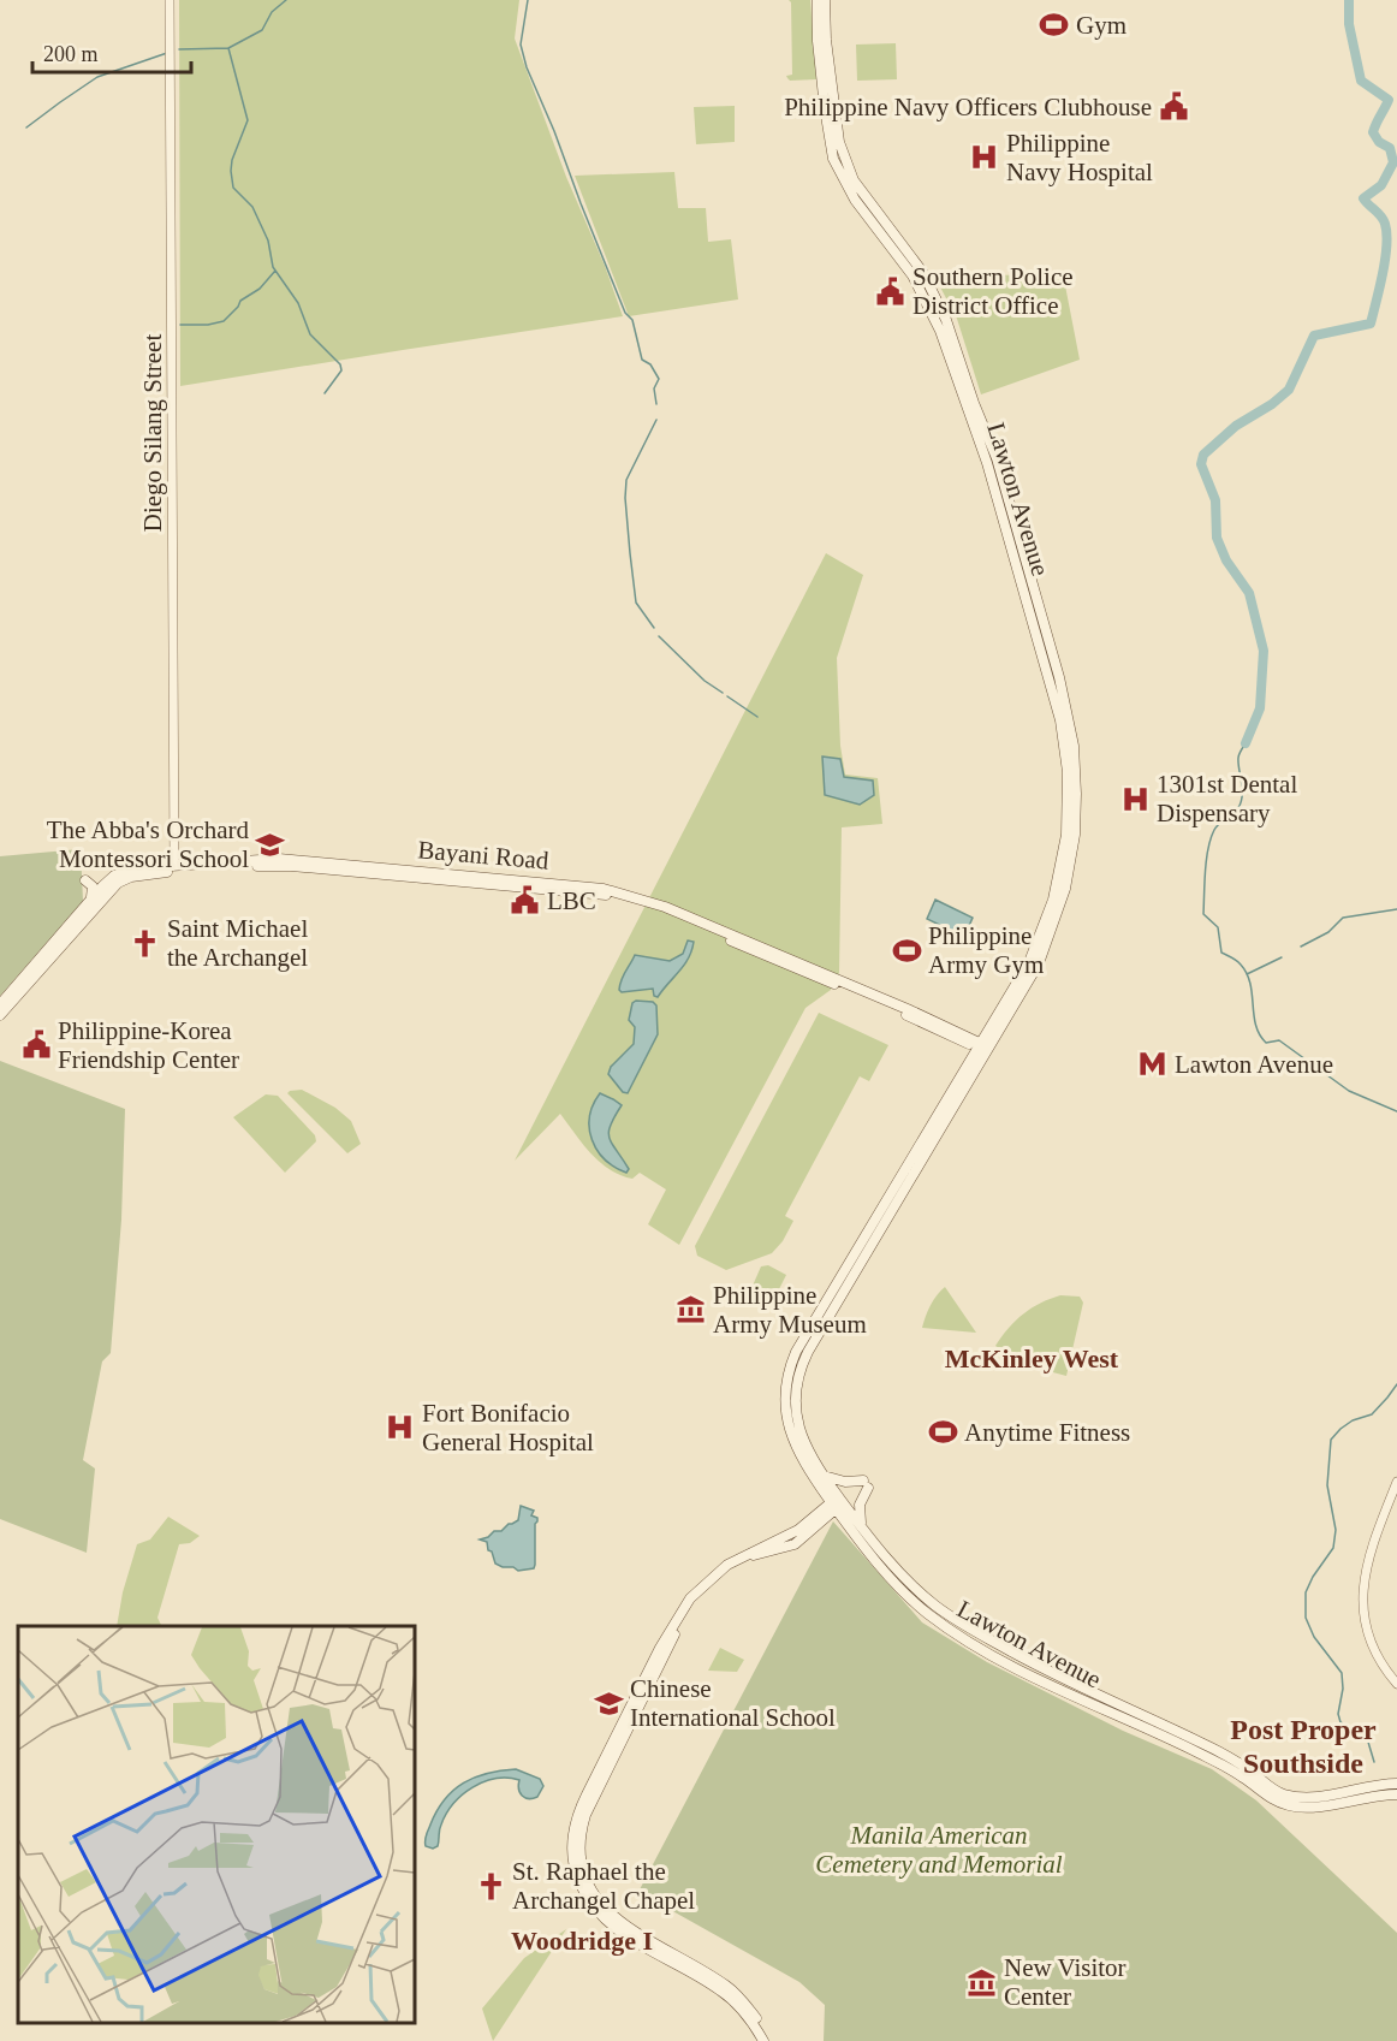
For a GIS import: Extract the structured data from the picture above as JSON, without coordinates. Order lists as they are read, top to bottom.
{
  "streets": {
    "main road": ["Lawton Avenue", "Bayani Road"],
    "street": ["Diego Silang Street"]
  },
  "crossings": [
    ["Diego Silang Street", "Bayani Road"],
    ["Lawton Avenue", "Bayani Road"]
  ],
  "districts": ["McKinley West", "Post Proper Southside", "Woodridge I"],
  "parks": ["Manila American Cemetery and Memorial"],
  "places": {
    "sports": ["Gym", "Philippine Army Gym", "Anytime Fitness"],
    "public building": [
      "Philippine Navy Officers Clubhouse",
      "Southern Police District Office",
      "LBC",
      "Philippine-Korea Friendship Center"
    ],
    "hospital": ["Philippine Navy Hospital", "1301st Dental Dispensary", "Fort Bonifacio General Hospital"],
    "school or university": ["The Abba's Orchard Montessori School", "Chinese International School"],
    "church": ["Saint Michael the Archangel", "St. Raphael the Archangel Chapel"],
    "metro station": ["Lawton Avenue"],
    "museum": ["Philippine Army Museum", "New Visitor Center"]
  },
  "scale_bar": "200 m"
}
